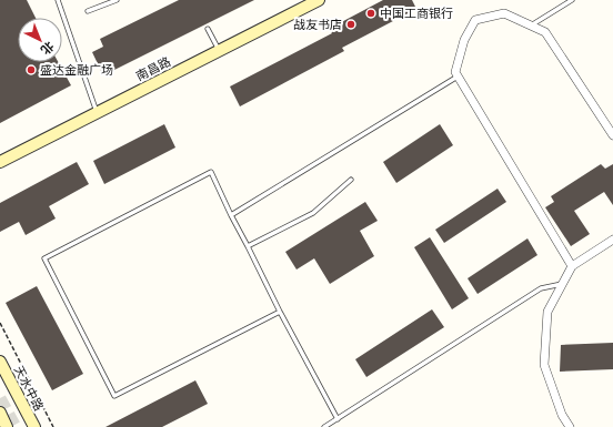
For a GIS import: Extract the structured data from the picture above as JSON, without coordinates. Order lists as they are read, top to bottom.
{
  "streets": {
    "main road": ["南昌路", "天水中路"]
  },
  "places": ["中国工商银行", "战友书店", "盛达金融广场"],
  "north": "bottom right"
}
